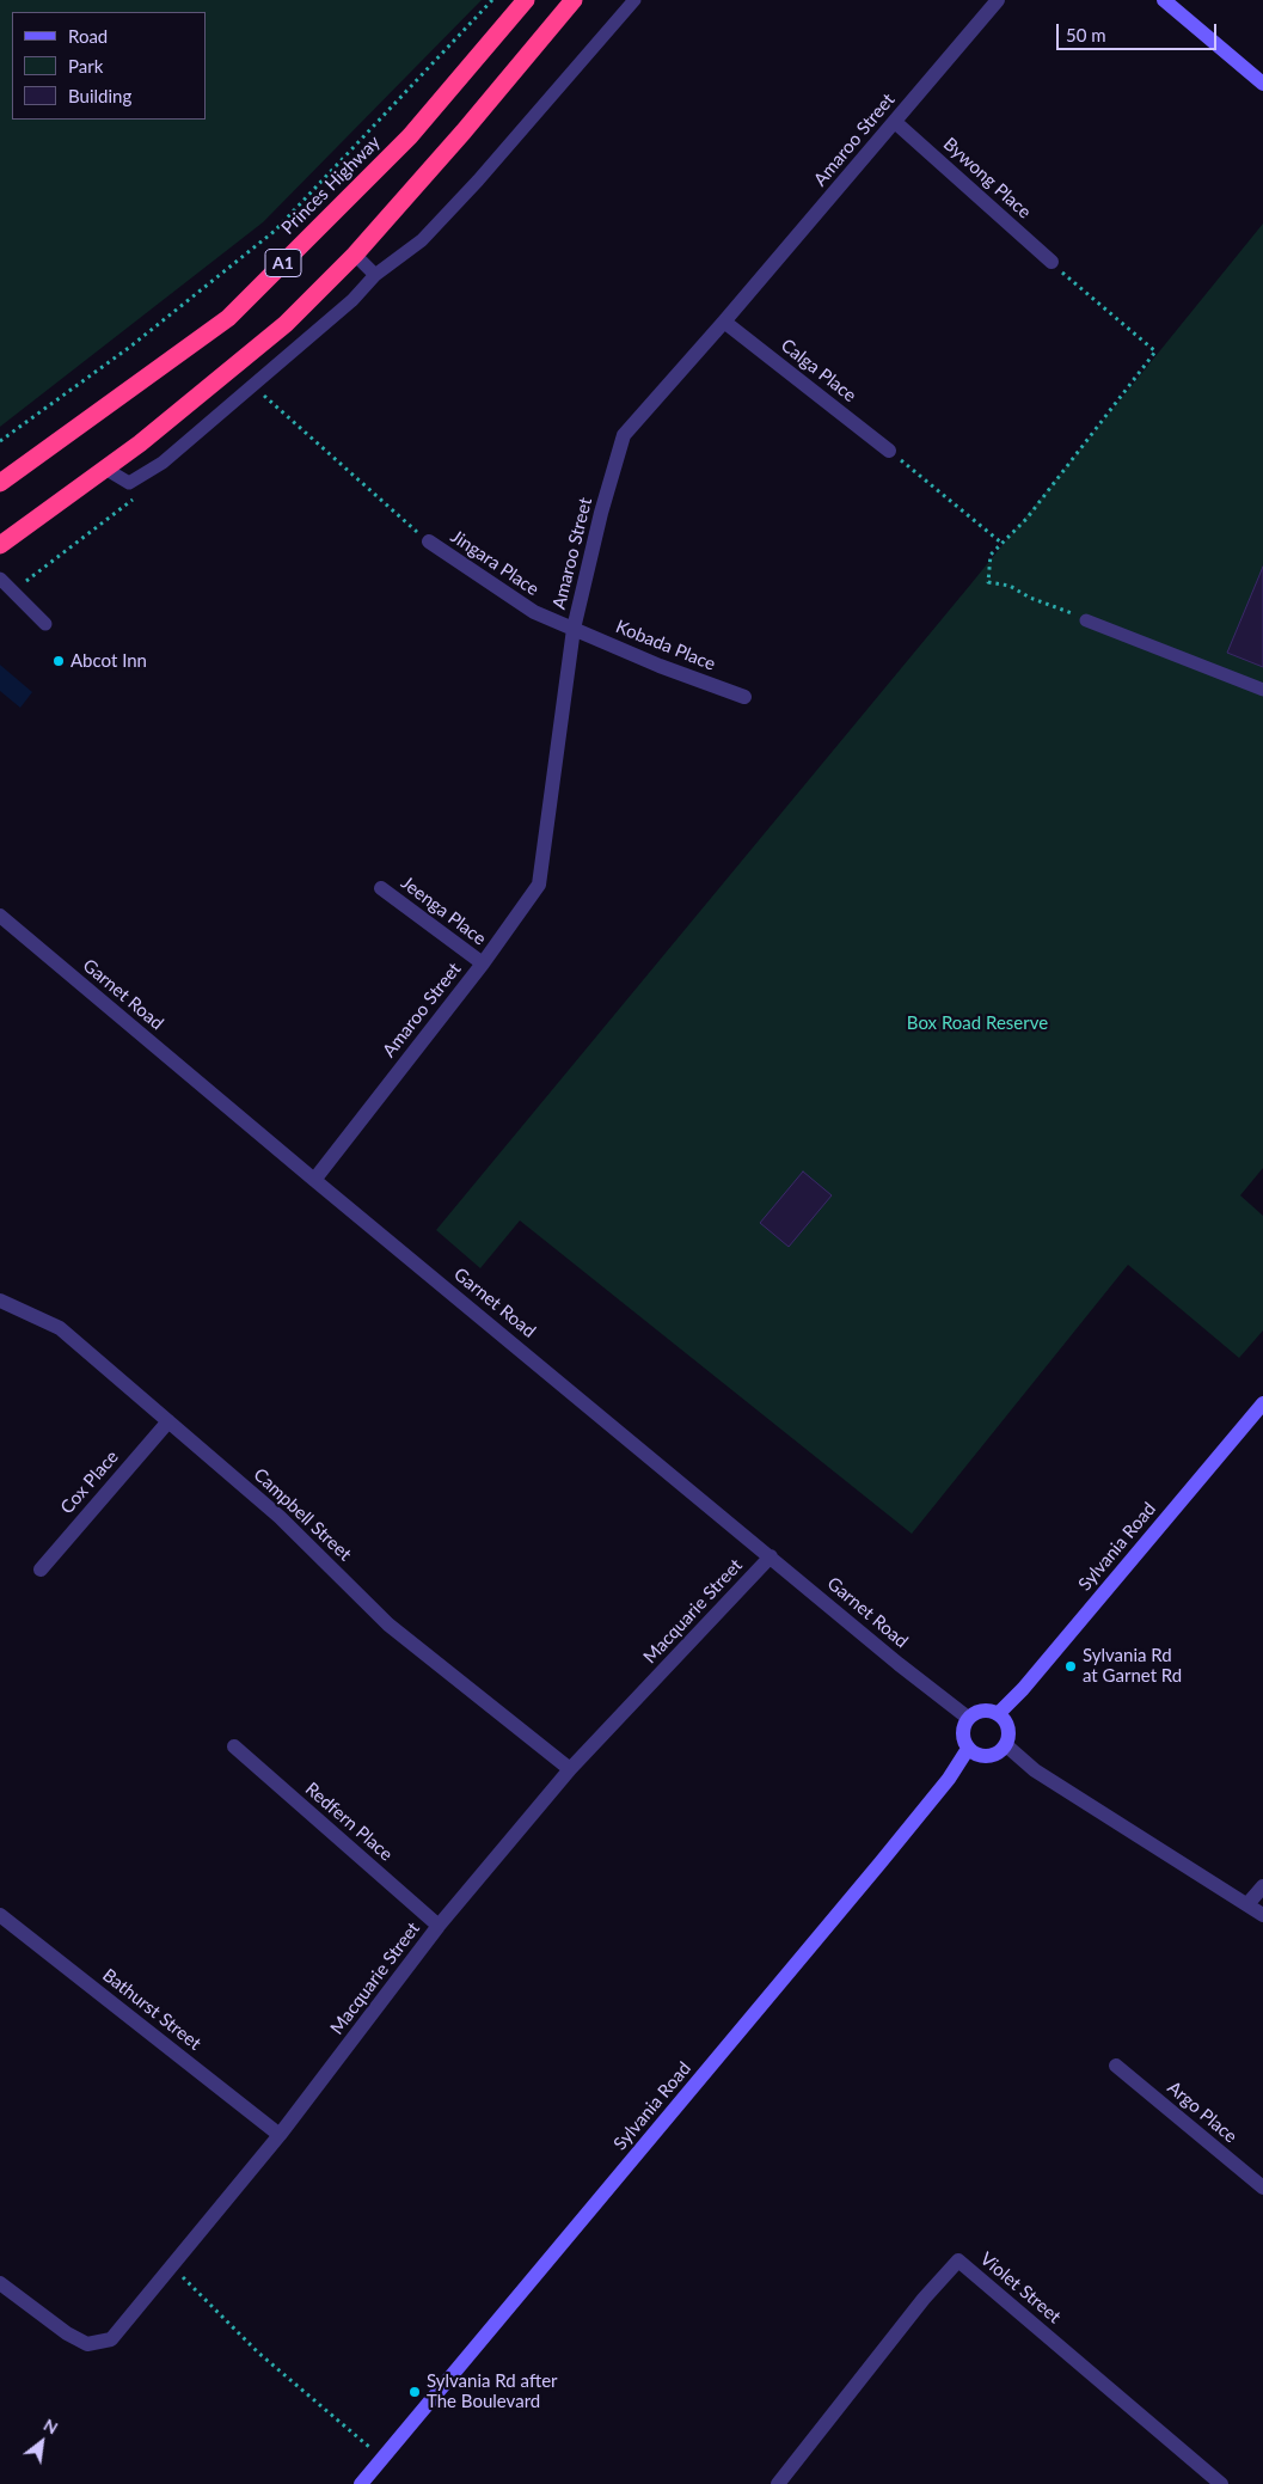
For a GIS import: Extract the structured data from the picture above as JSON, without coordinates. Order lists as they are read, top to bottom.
{
  "streets": {
    "highway": ["Princes Highway", "A1"],
    "street": [
      "Amaroo Street",
      "Bywong Place",
      "Calga Place",
      "Jingara Place",
      "Kobada Place",
      "Jeenga Place",
      "Garnet Road",
      "Cox Place",
      "Campbell Street",
      "Sylvania Road",
      "Macquarie Street",
      "Redfern Place",
      "Bathurst Street",
      "Argo Place",
      "Violet Street"
    ]
  },
  "crossings": [
    ["Amaroo Street", "Bywong Place"],
    ["Amaroo Street", "Calga Place"],
    ["Amaroo Street", "Jingara Place"],
    ["Amaroo Street", "Kobada Place"],
    ["Amaroo Street", "Jeenga Place"],
    ["Amaroo Street", "Garnet Road"],
    ["Jingara Place", "Kobada Place"],
    ["Garnet Road", "Sylvania Road"],
    ["Garnet Road", "Macquarie Street"],
    ["Cox Place", "Campbell Street"],
    ["Campbell Street", "Macquarie Street"],
    ["Macquarie Street", "Redfern Place"],
    ["Macquarie Street", "Bathurst Street"]
  ],
  "parks": ["Box Road Reserve"],
  "places": ["Abcot Inn", "Sylvania Rd at Garnet Rd", "Sylvania Rd after The Boulevard"],
  "legend": ["Road", "Park", "Building"],
  "scale_bar": "50 m",
  "north": "top right"
}
